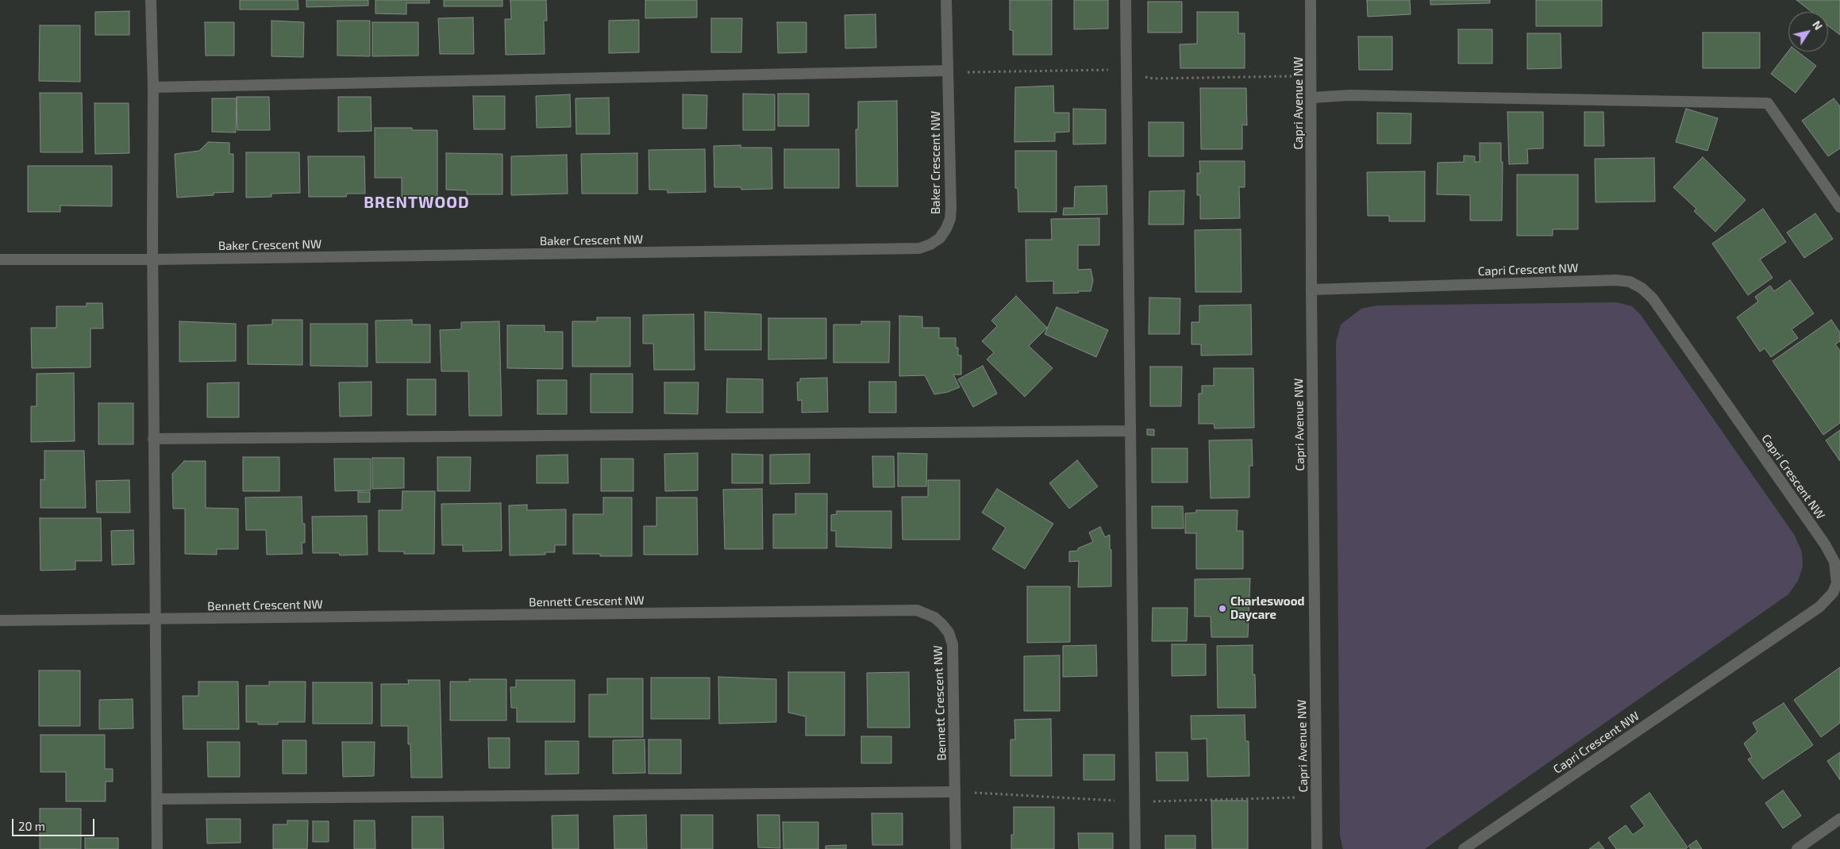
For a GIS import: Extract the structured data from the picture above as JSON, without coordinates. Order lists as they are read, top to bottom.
{
  "streets": {
    "street": [
      "Capri Avenue NW",
      "Baker Crescent NW",
      "Capri Crescent NW",
      "Bennett Crescent NW"
    ]
  },
  "crossings": [
    ["Capri Avenue NW", "Capri Crescent NW"]
  ],
  "districts": ["BRENTWOOD"],
  "places": ["Charleswood Daycare"],
  "scale_bar": "20 m",
  "north": "top right"
}
